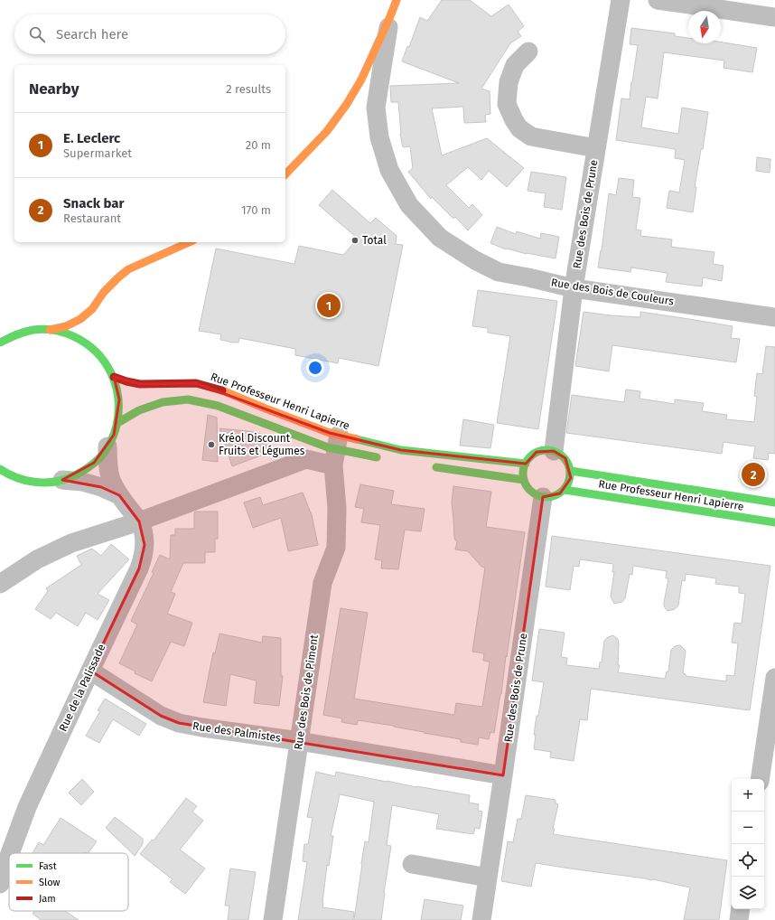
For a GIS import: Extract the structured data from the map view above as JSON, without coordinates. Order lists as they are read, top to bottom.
{
  "streets": {
    "main road": ["Rue Professeur Henri Lapierre"],
    "street": [
      "Rue des Bois de Prune",
      "Rue des Bois de Couleurs",
      "Rue de la Palissade",
      "Rue des Bois de Piment",
      "Rue des Palmistes"
    ]
  },
  "crossings": [
    ["Rue des Bois de Prune", "Rue des Bois de Couleurs"],
    ["Rue des Bois de Prune", "Rue Professeur Henri Lapierre"],
    ["Rue des Bois de Prune", "Rue des Palmistes"],
    ["Rue Professeur Henri Lapierre", "Rue des Bois de Piment"],
    ["Rue de la Palissade", "Rue des Palmistes"],
    ["Rue des Bois de Piment", "Rue des Palmistes"]
  ],
  "places": ["Total", "Kréol Discount Fruits et Légumes"],
  "legend": ["Fast", "Slow", "Jam"],
  "north": "bottom",
  "page": {
    "search": "Search here",
    "heading": ["Nearby", "2 results"],
    "list": [
      {
        "mark": "1",
        "name": "E. Leclerc",
        "note": "Supermarket",
        "value": "20 m"
      },
      {
        "mark": "2",
        "name": "Snack bar",
        "note": "Restaurant",
        "value": "170 m"
      }
    ],
    "pins": ["1", "2"],
    "map_buttons": ["+", "−"]
  }
}
